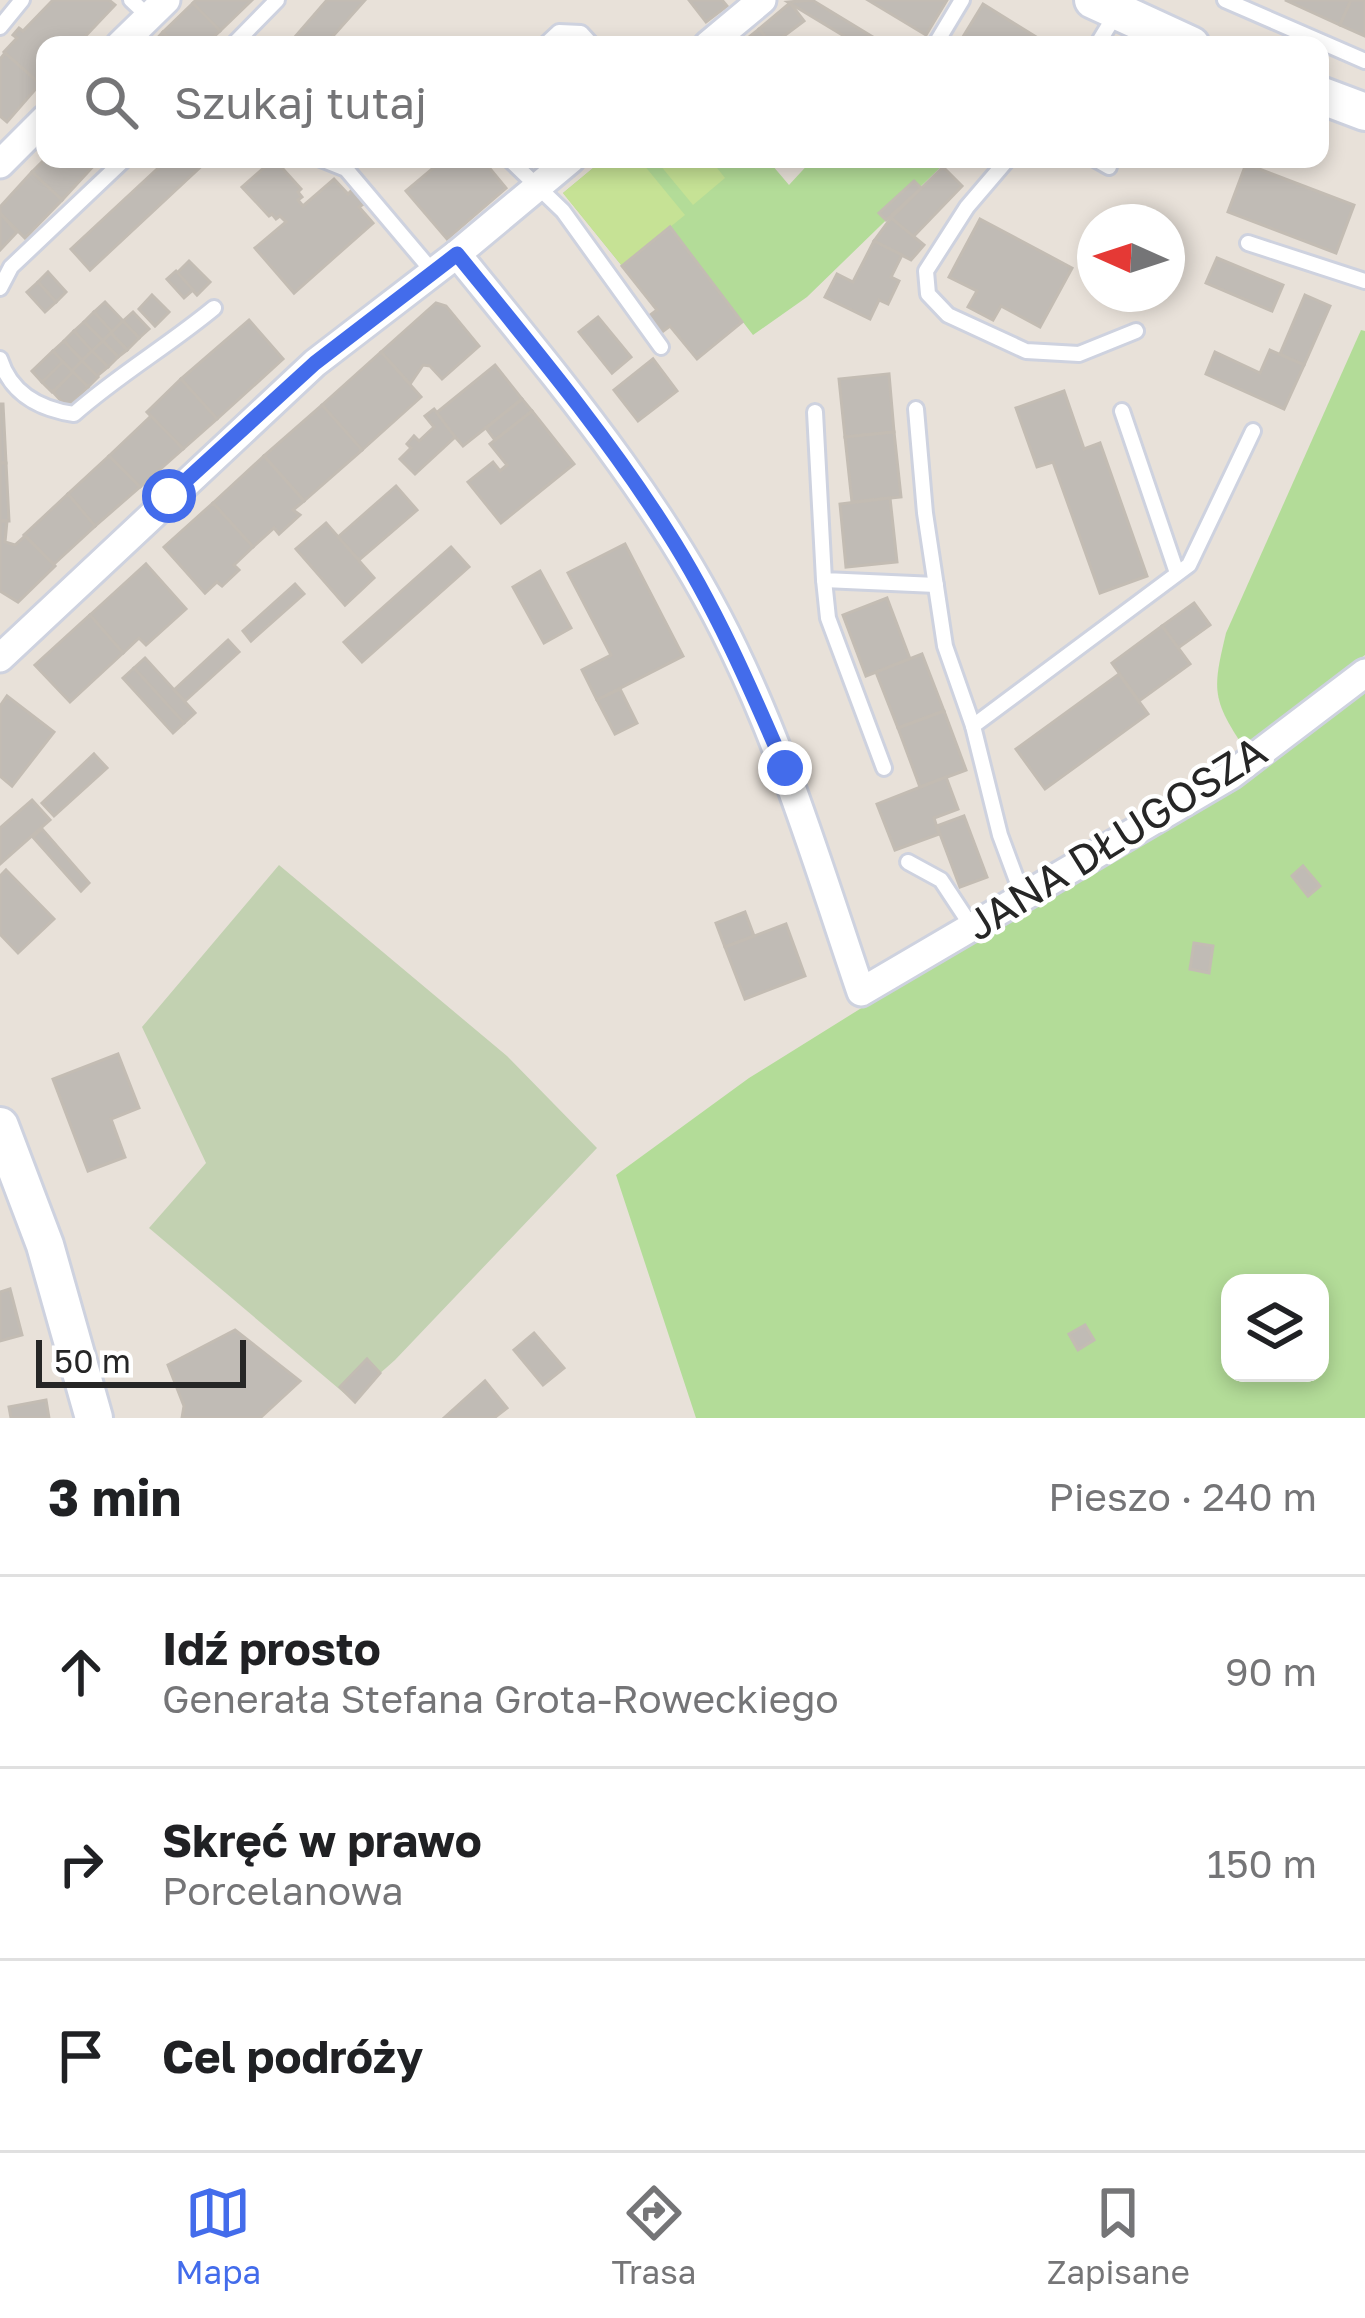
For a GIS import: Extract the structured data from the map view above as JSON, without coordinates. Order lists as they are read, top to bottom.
{
  "streets": {
    "street": ["JANA DŁUGOSZA"]
  },
  "scale_bar": "50 m",
  "north": "left",
  "page": {
    "search": "Szukaj tutaj",
    "scale": "50 m",
    "heading": ["3 min", "Pieszo · 240 m"],
    "list": [
      ["Idź prosto", "Generała Stefana Grota-Roweckiego", "90 m"],
      ["Skręć w prawo", "Porcelanowa", "150 m"],
      "Cel podróży"
    ],
    "nav": ["Mapa", "Trasa", "Zapisane"]
  }
}
